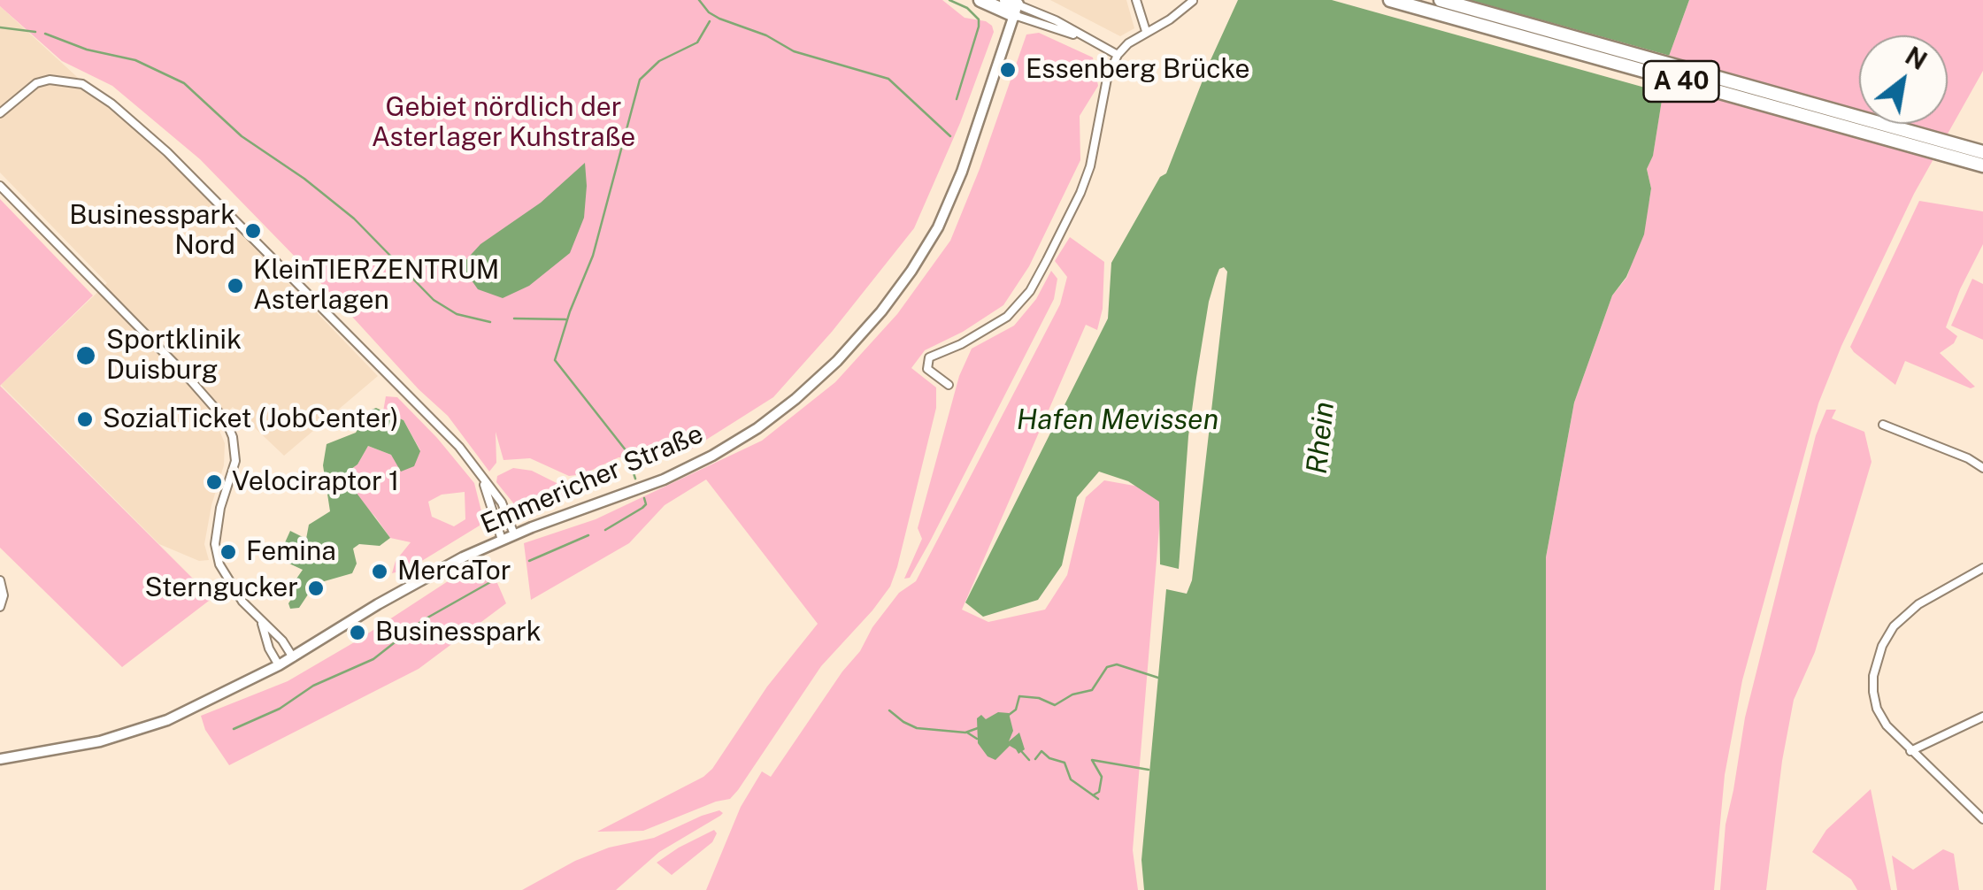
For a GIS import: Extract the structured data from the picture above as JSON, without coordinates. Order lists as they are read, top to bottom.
{
  "streets": {
    "highway": ["A 40"],
    "main road": ["Emmericher Straße"]
  },
  "water": ["Hafen Mevissen", "Rhein"],
  "parks": ["Gebiet nördlich der Asterlager Kuhstraße"],
  "places": [
    "Essenberg Brücke",
    "Businesspark Nord",
    "KleinTIERZENTRUM Asterlagen",
    "Sportklinik Duisburg",
    "SozialTicket (JobCenter)",
    "Velociraptor 1",
    "Femina",
    "MercaTor",
    "Sterngucker",
    "Businesspark"
  ],
  "north": "top right"
}
